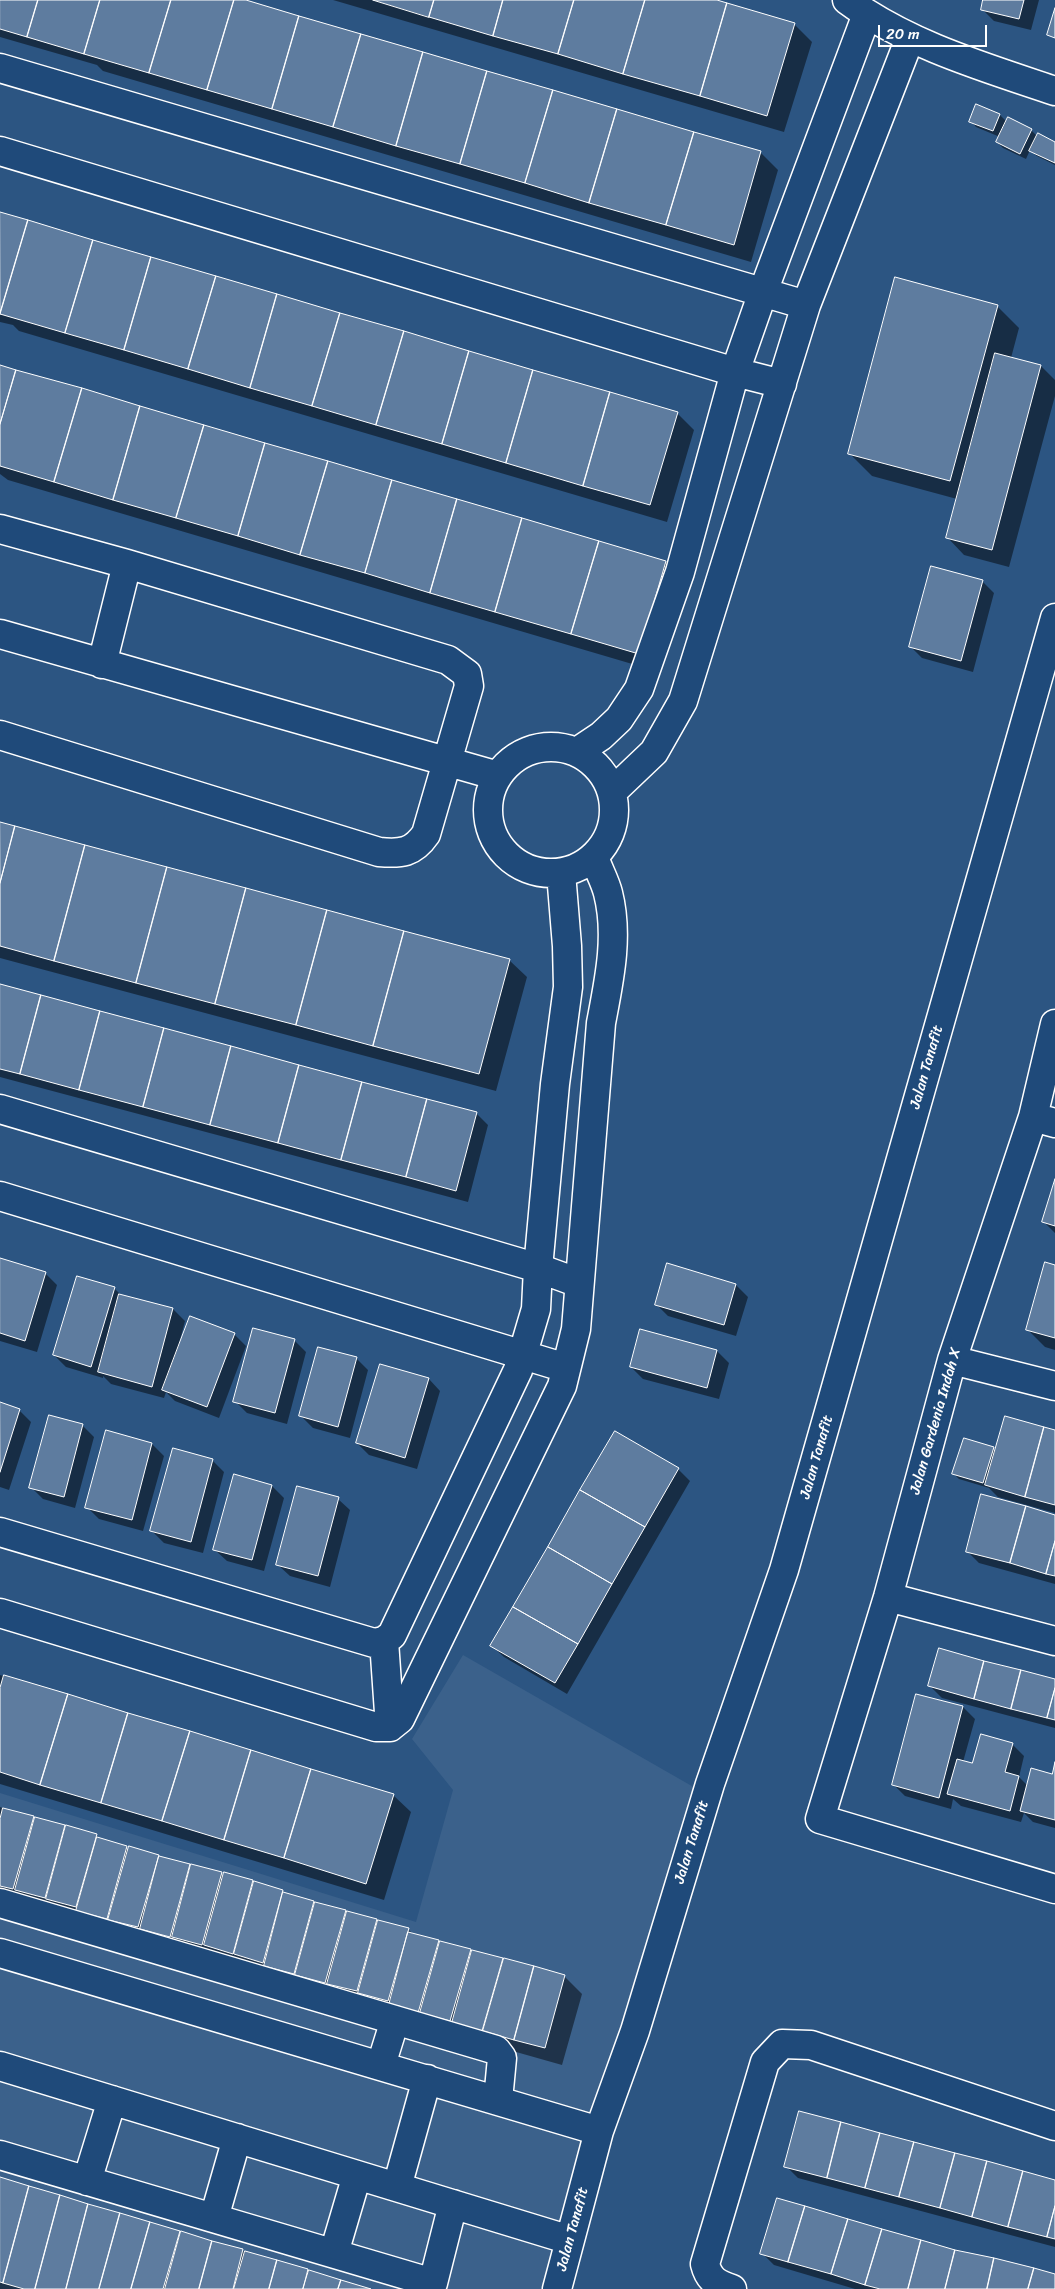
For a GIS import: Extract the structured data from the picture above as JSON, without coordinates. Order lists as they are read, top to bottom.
{
  "streets": {
    "street": ["Jalan Tanafit", "Jalan Gardenia Indah X"]
  },
  "scale_bar": "20 m"
}
